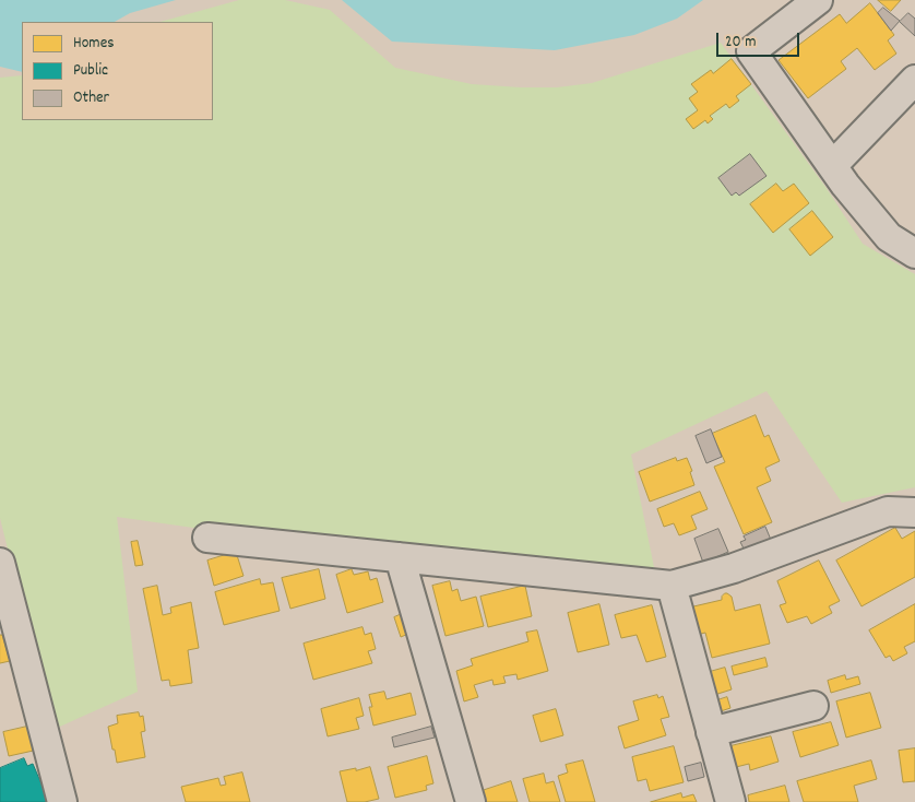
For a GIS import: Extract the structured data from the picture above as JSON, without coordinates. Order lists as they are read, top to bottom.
{
  "legend": ["Homes", "Public", "Other"],
  "scale_bar": "20 m"
}
